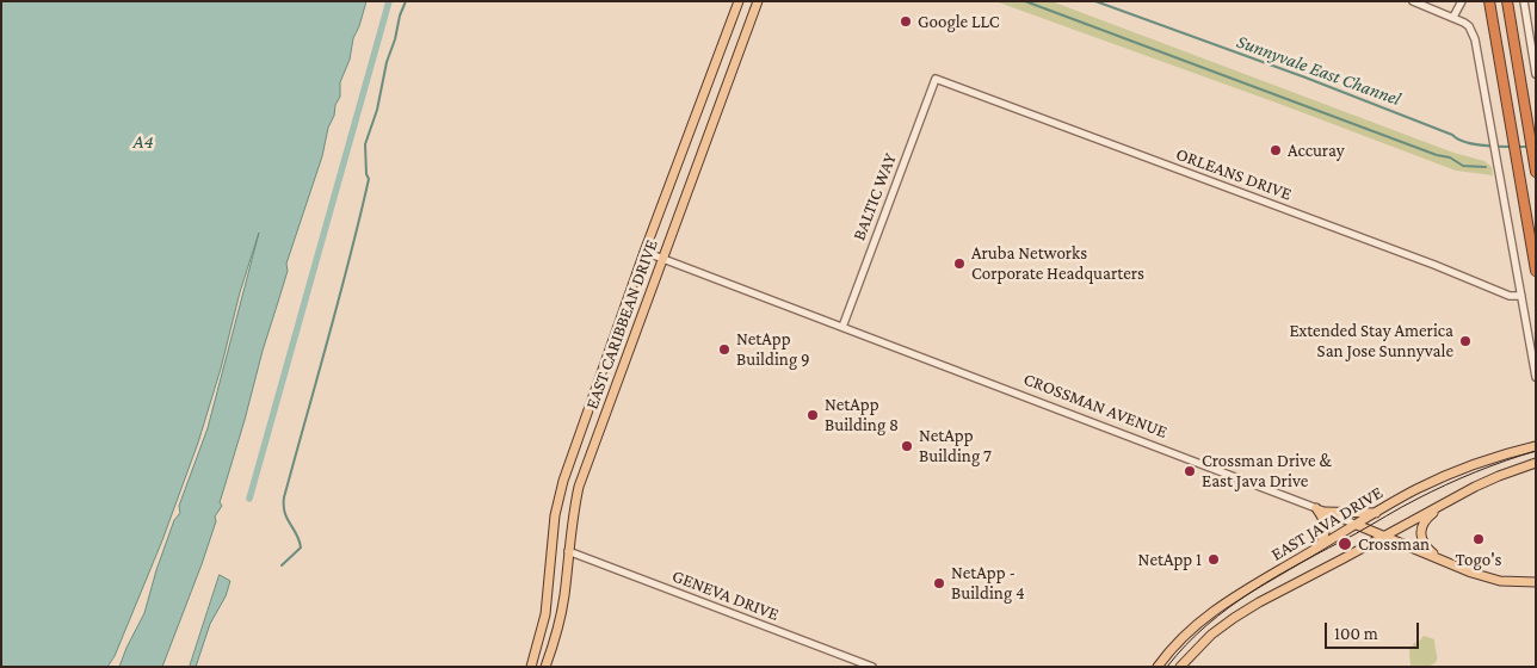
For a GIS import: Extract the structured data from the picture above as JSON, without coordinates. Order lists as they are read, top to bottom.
{
  "streets": {
    "main road": ["EAST CARIBBEAN DRIVE", "CROSSMAN AVENUE", "EAST JAVA DRIVE"],
    "street": ["ORLEANS DRIVE", "BALTIC WAY", "GENEVA DRIVE"]
  },
  "crossings": [
    ["ORLEANS DRIVE", "BALTIC WAY"],
    ["BALTIC WAY", "CROSSMAN AVENUE"],
    ["EAST CARIBBEAN DRIVE", "CROSSMAN AVENUE"],
    ["EAST CARIBBEAN DRIVE", "GENEVA DRIVE"],
    ["CROSSMAN AVENUE", "EAST JAVA DRIVE"]
  ],
  "water": ["Sunnyvale East Channel", "A4"],
  "places": [
    "Google LLC",
    "Accuray",
    "Aruba Networks Corporate Headquarters",
    "Extended Stay America San Jose Sunnyvale",
    "NetApp Building 9",
    "NetApp Building 8",
    "NetApp Building 7",
    "Crossman Drive & East Java Drive",
    "Togo's",
    "Crossman",
    "NetApp 1",
    "NetApp - Building 4"
  ],
  "scale_bar": "100 m"
}
